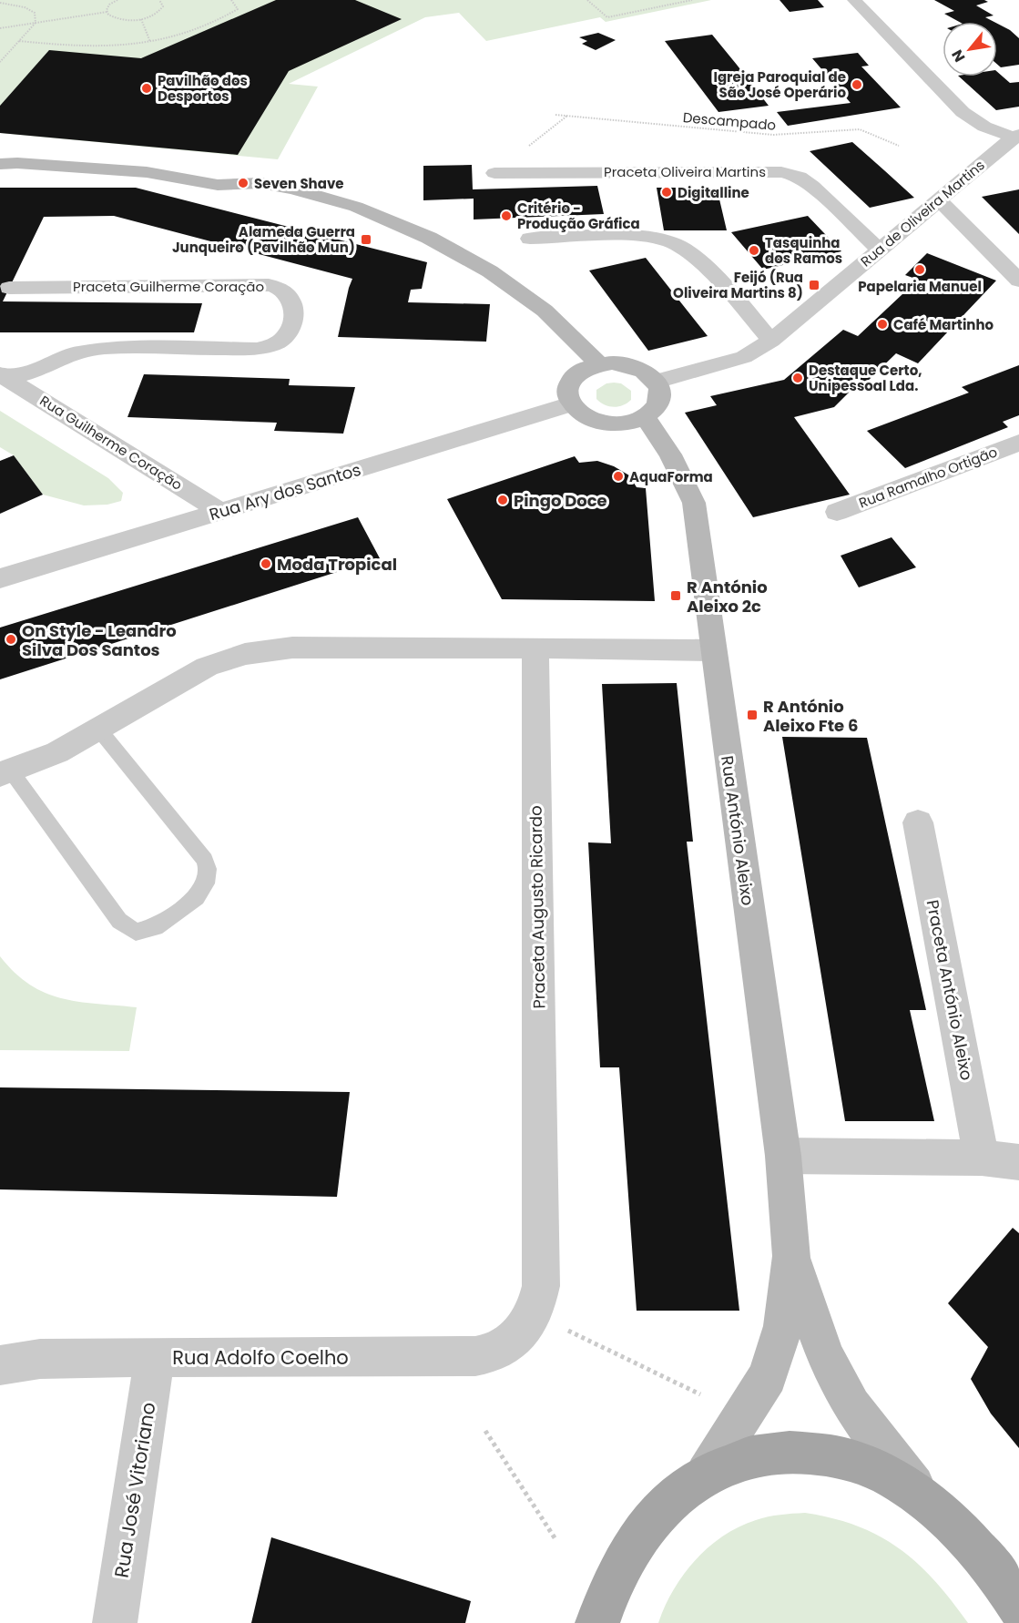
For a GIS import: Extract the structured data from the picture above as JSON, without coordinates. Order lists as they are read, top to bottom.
{
  "streets": {
    "street": [
      "Praceta Oliveira Martins",
      "Rua de Oliveira Martins",
      "Praceta Guilherme Coração",
      "Rua Guilherme Coração",
      "Rua Ramalho Ortigão",
      "Rua Ary dos Santos",
      "Rua António Aleixo",
      "Praceta Augusto Ricardo",
      "Praceta António Aleixo",
      "Rua Adolfo Coelho",
      "Rua José Vitoriano"
    ],
    "path": ["Descampado"]
  },
  "crossings": [
    ["Praceta Oliveira Martins", "Rua de Oliveira Martins"],
    ["Rua de Oliveira Martins", "Rua Ary dos Santos"],
    ["Rua de Oliveira Martins", "Rua António Aleixo"],
    ["Praceta Guilherme Coração", "Rua Guilherme Coração"],
    ["Rua Guilherme Coração", "Rua Ary dos Santos"],
    ["Rua Ary dos Santos", "Rua António Aleixo"],
    ["Praceta Augusto Ricardo", "Rua Adolfo Coelho"],
    ["Rua Adolfo Coelho", "Rua José Vitoriano"]
  ],
  "places": {
    "other": [
      "Igreja Paroquial de São José Operário",
      "Pavilhão dos Desportos",
      "Seven Shave",
      "Digitalline",
      "Critério - Produção Gráfica",
      "Tasquinha dos Ramos",
      "Papelaria Manuel",
      "Café Martinho",
      "Destaque Certo, Unipessoal Lda.",
      "AquaForma",
      "Pingo Doce",
      "Moda Tropical",
      "On Style - Leandro Silva Dos Santos"
    ],
    "transit": [
      "Alameda Guerra Junqueiro (Pavilhão Mun)",
      "Feijó (Rua Oliveira Martins 8)",
      "R António Aleixo 2c",
      "R António Aleixo Fte 6"
    ]
  },
  "north": "bottom left"
}
